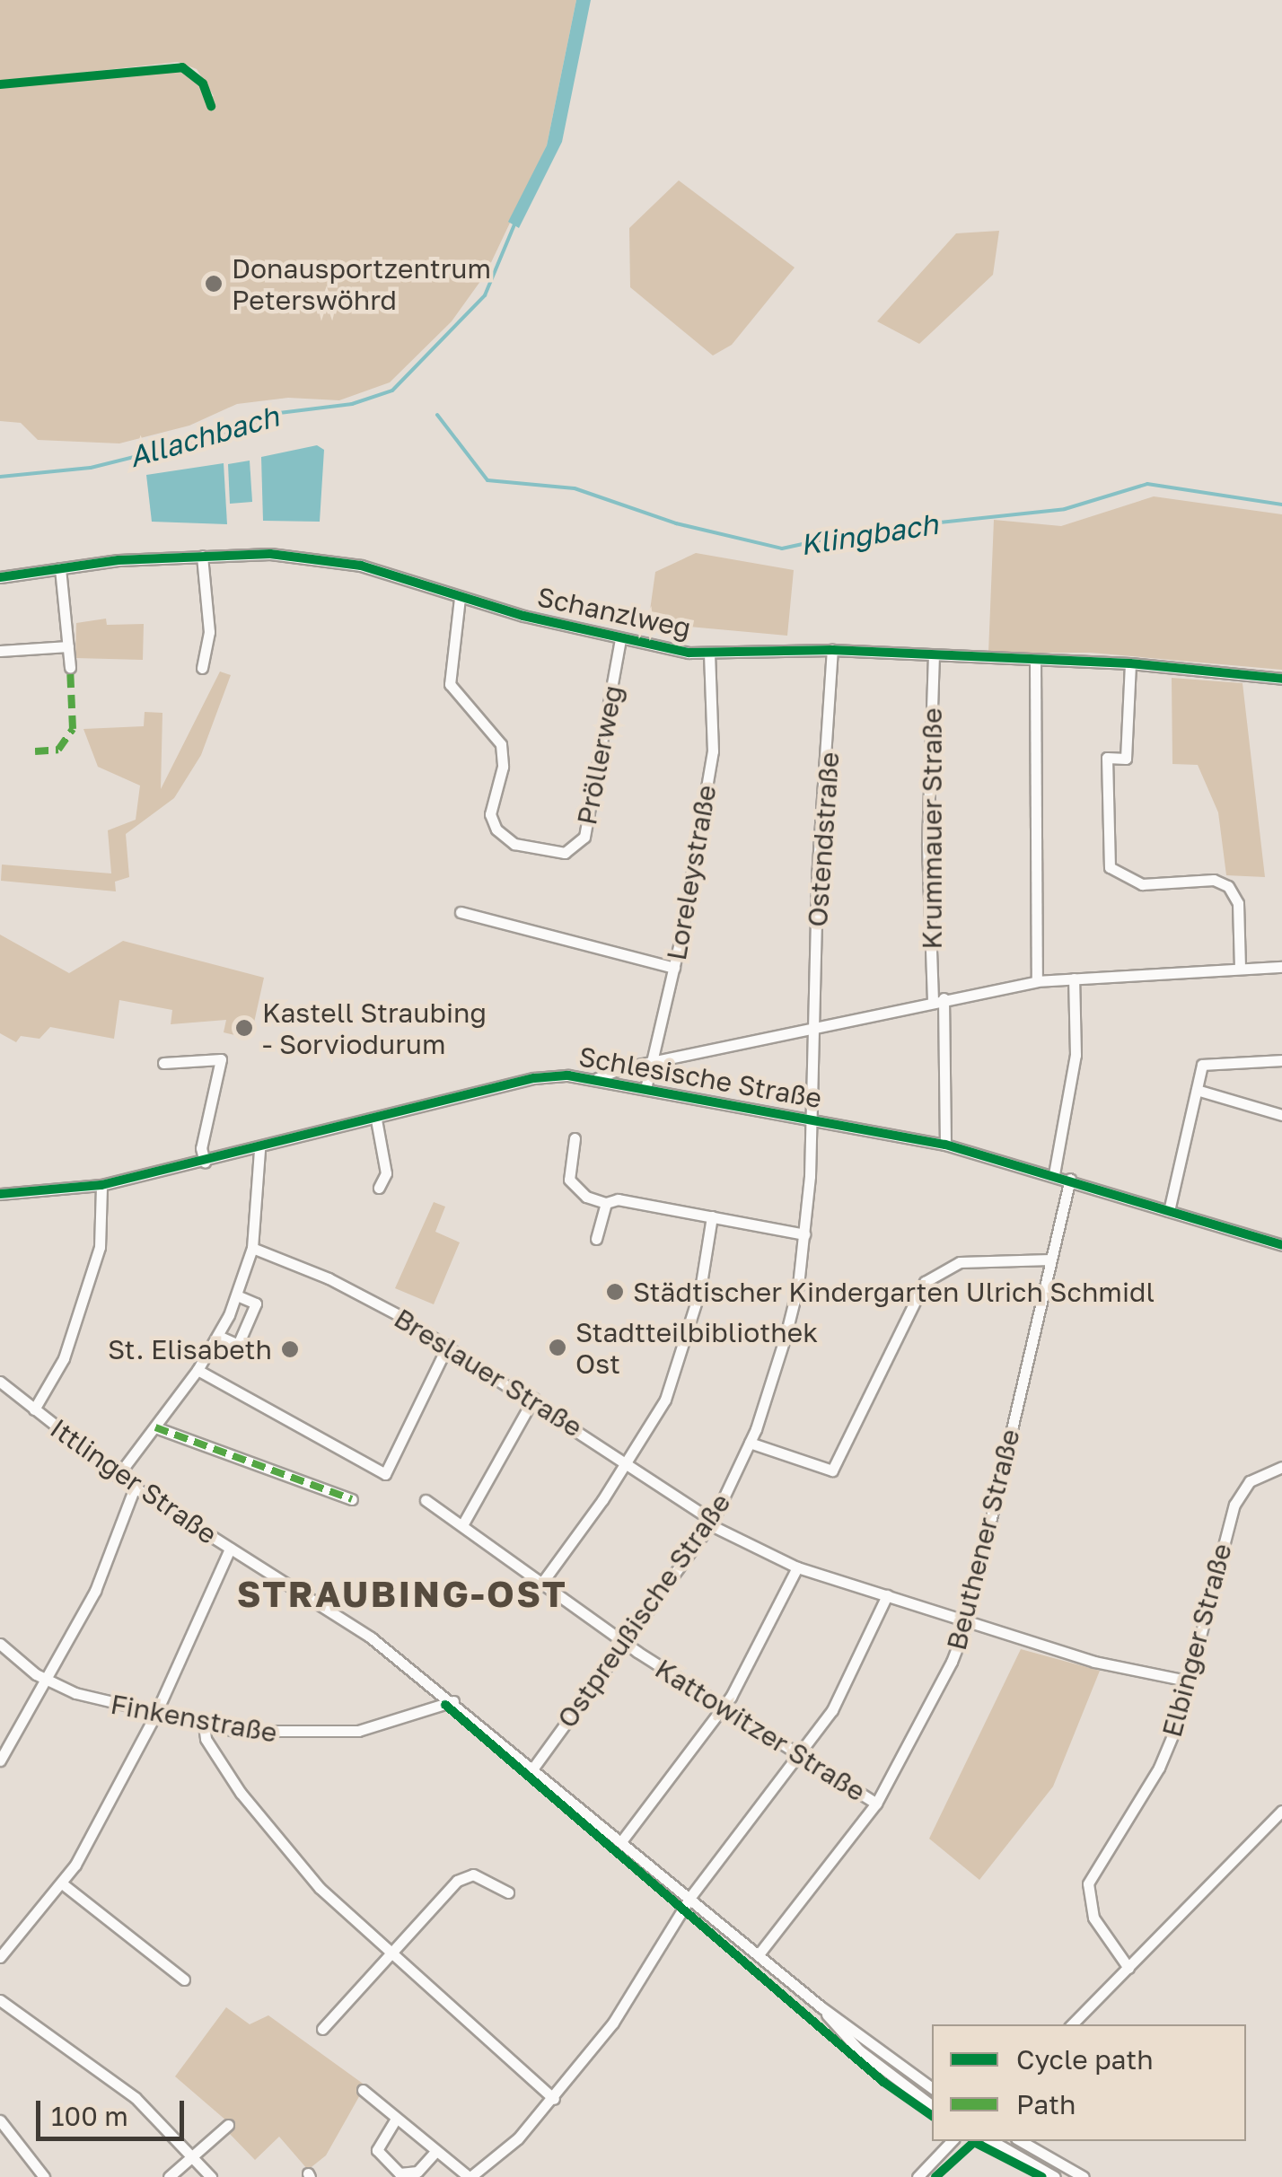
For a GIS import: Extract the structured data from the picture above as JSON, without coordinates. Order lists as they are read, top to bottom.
{
  "streets": {
    "street": [
      "Schanzlweg",
      "Pröllerweg",
      "Krummauer Straße",
      "Ostendstraße",
      "Loreleystraße",
      "Schlesische Straße",
      "Breslauer Straße",
      "Ittlinger Straße",
      "Beuthener Straße",
      "Ostpreußische Straße",
      "Elbinger Straße",
      "Finkenstraße",
      "Kattowitzer Straße"
    ]
  },
  "crossings": [
    ["Schanzlweg", "Pröllerweg"],
    ["Schanzlweg", "Krummauer Straße"],
    ["Schanzlweg", "Ostendstraße"],
    ["Schanzlweg", "Loreleystraße"],
    ["Krummauer Straße", "Schlesische Straße"],
    ["Ostendstraße", "Ostpreußische Straße"],
    ["Loreleystraße", "Schlesische Straße"],
    ["Schlesische Straße", "Beuthener Straße"],
    ["Schlesische Straße", "Ostpreußische Straße"],
    ["Breslauer Straße", "Beuthener Straße"],
    ["Breslauer Straße", "Ostpreußische Straße"],
    ["Breslauer Straße", "Elbinger Straße"],
    ["Ittlinger Straße", "Beuthener Straße"],
    ["Ittlinger Straße", "Ostpreußische Straße"],
    ["Ittlinger Straße", "Finkenstraße"],
    ["Beuthener Straße", "Kattowitzer Straße"],
    ["Ostpreußische Straße", "Kattowitzer Straße"]
  ],
  "districts": ["STRAUBING-OST"],
  "water": ["Allachbach", "Klingbach"],
  "places": [
    "Donausportzentrum Peterswöhrd",
    "Kastell Straubing - Sorviodurum",
    "Städtischer Kindergarten Ulrich Schmidl",
    "Stadtteilbibliothek Ost",
    "St. Elisabeth"
  ],
  "legend": ["Cycle path", "Path"],
  "scale_bar": "100 m"
}
